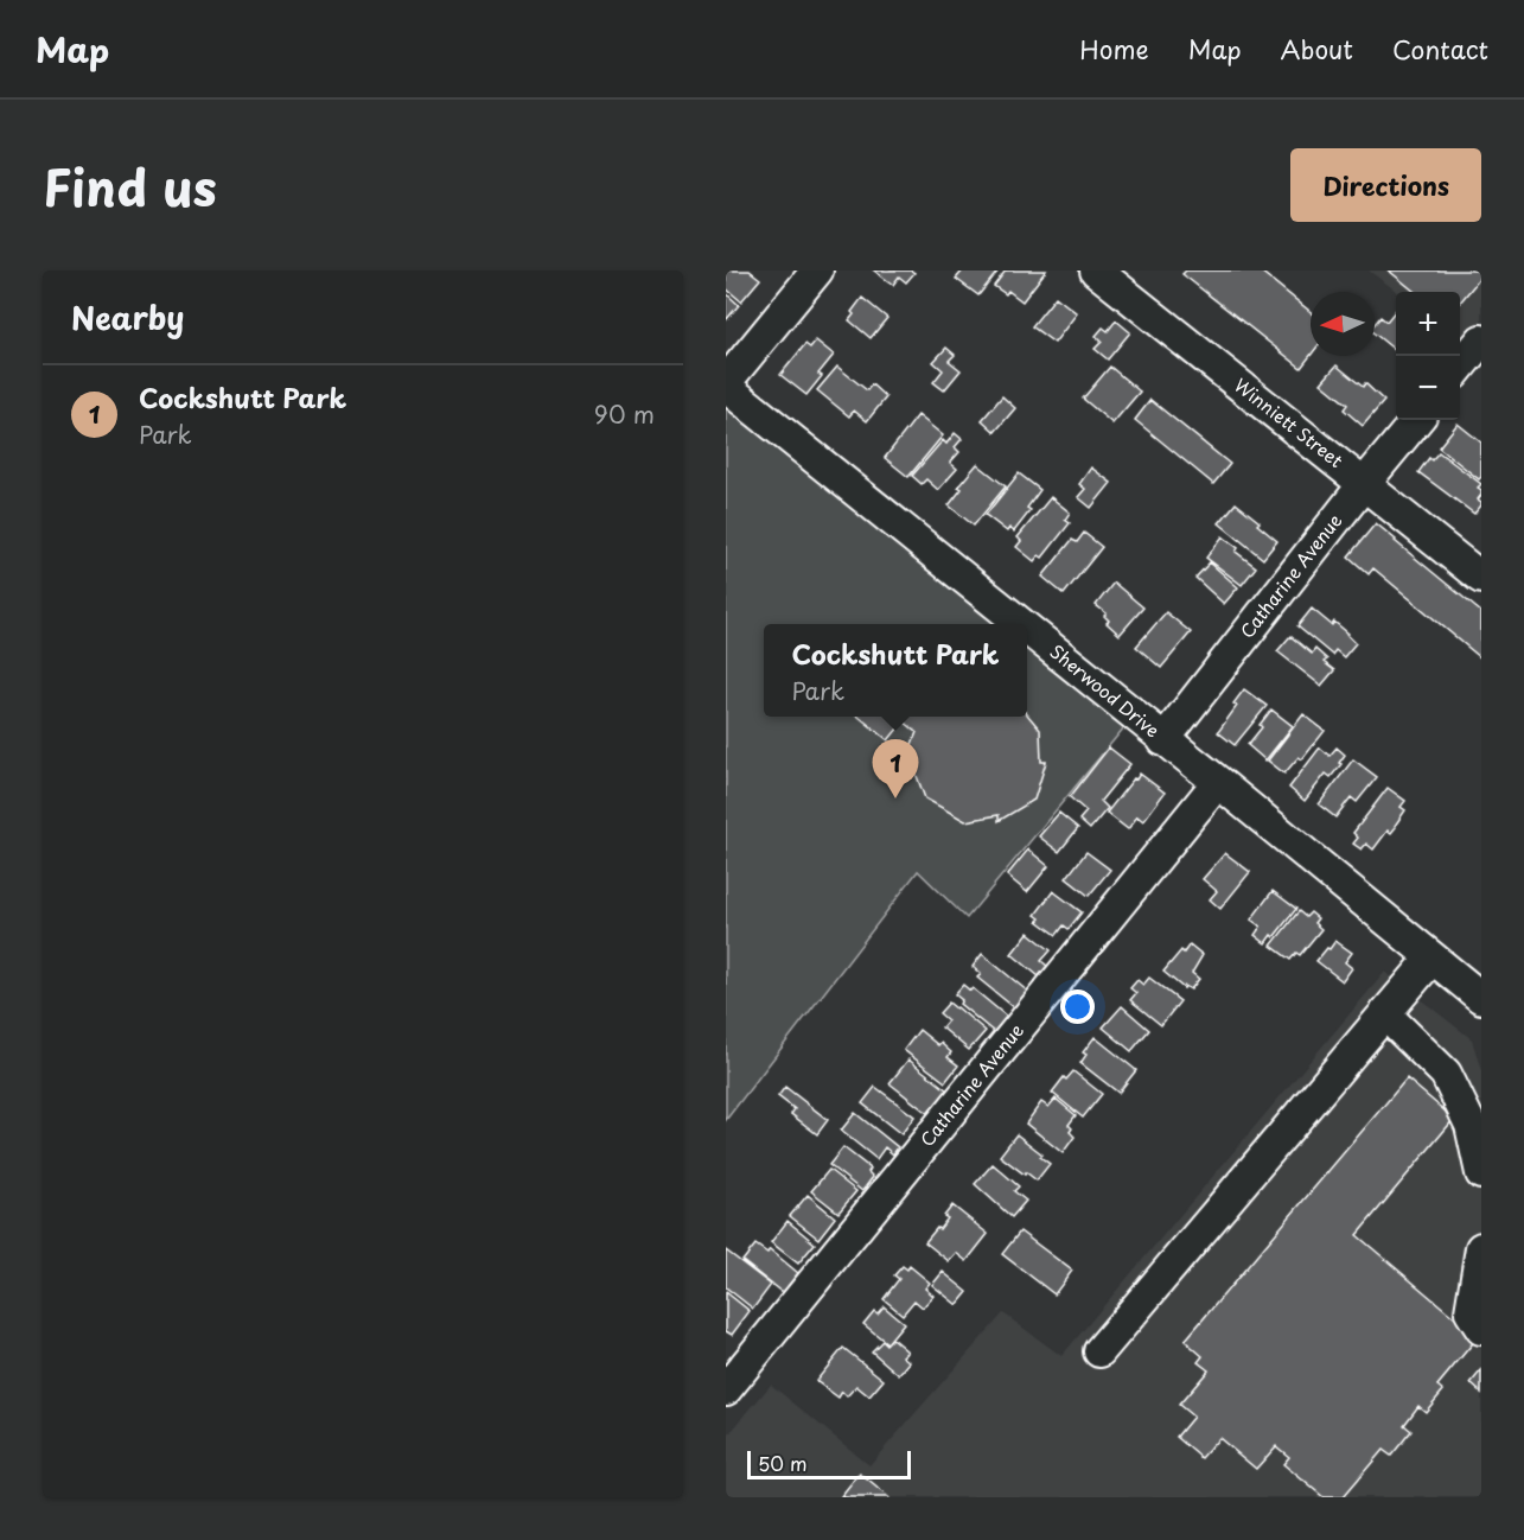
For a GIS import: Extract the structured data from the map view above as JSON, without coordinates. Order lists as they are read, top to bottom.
{
  "streets": {
    "street": ["Winniett Street", "Catharine Avenue", "Sherwood Drive"]
  },
  "crossings": [
    ["Winniett Street", "Catharine Avenue"],
    ["Catharine Avenue", "Sherwood Drive"]
  ],
  "scale_bar": "50 m",
  "north": "left",
  "page": {
    "header": "Map",
    "nav": [
      "Home",
      "Map",
      "About",
      "Contact"
    ],
    "title": "Find us",
    "buttons": "Directions",
    "heading": "Nearby",
    "map_buttons": ["+", "−"],
    "list": [
      {
        "mark": "1",
        "name": "Cockshutt Park",
        "note": "Park",
        "value": "90 m"
      }
    ],
    "popup": ["Cockshutt Park", "Park"],
    "pins": "1",
    "scale": "50 m"
  }
}
